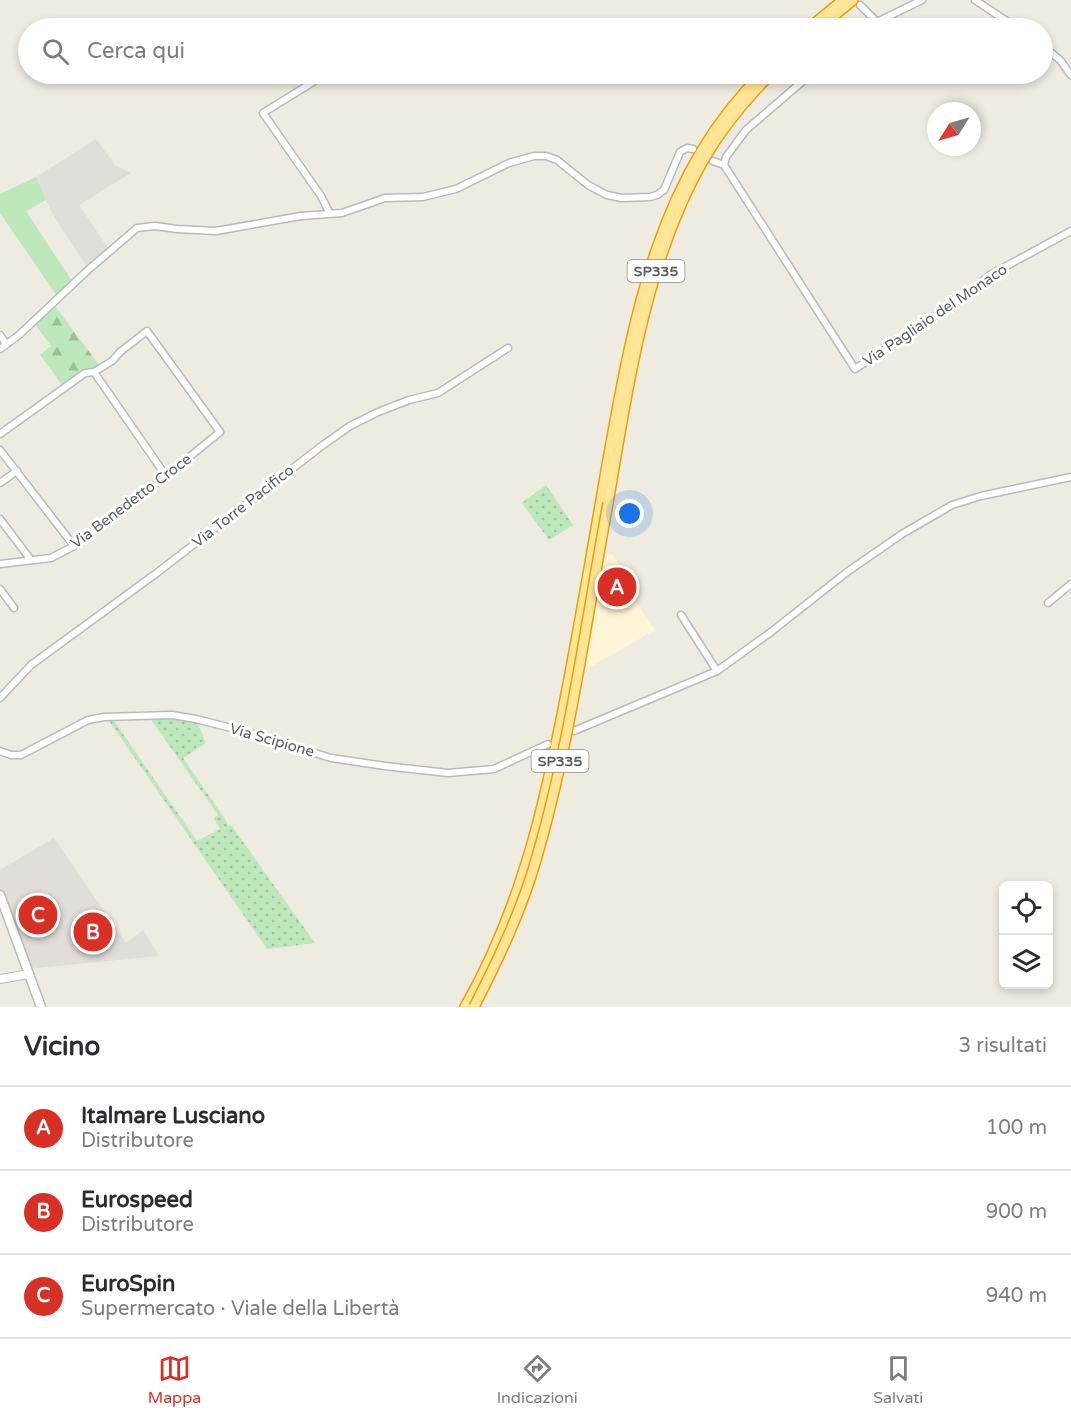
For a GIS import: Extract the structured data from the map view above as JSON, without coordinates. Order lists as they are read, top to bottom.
{
  "streets": {
    "highway": ["SP335"],
    "street": [
      "Via Pagliaio del Monaco",
      "Via Benedetto Croce",
      "Via Torre Pacifico",
      "Via Scipione"
    ]
  },
  "north": "bottom left",
  "page": {
    "search": "Cerca qui",
    "pins": ["A", "C", "B"],
    "heading": ["Vicino", "3 risultati"],
    "list": [
      {
        "mark": "A",
        "name": "Italmare Lusciano",
        "note": "Distributore",
        "value": "100 m"
      },
      {
        "mark": "B",
        "name": "Eurospeed",
        "note": "Distributore",
        "value": "900 m"
      },
      {
        "mark": "C",
        "name": "EuroSpin",
        "note": "Supermercato · Viale della Libertà",
        "value": "940 m"
      }
    ],
    "nav": ["Mappa", "Indicazioni", "Salvati"]
  }
}
